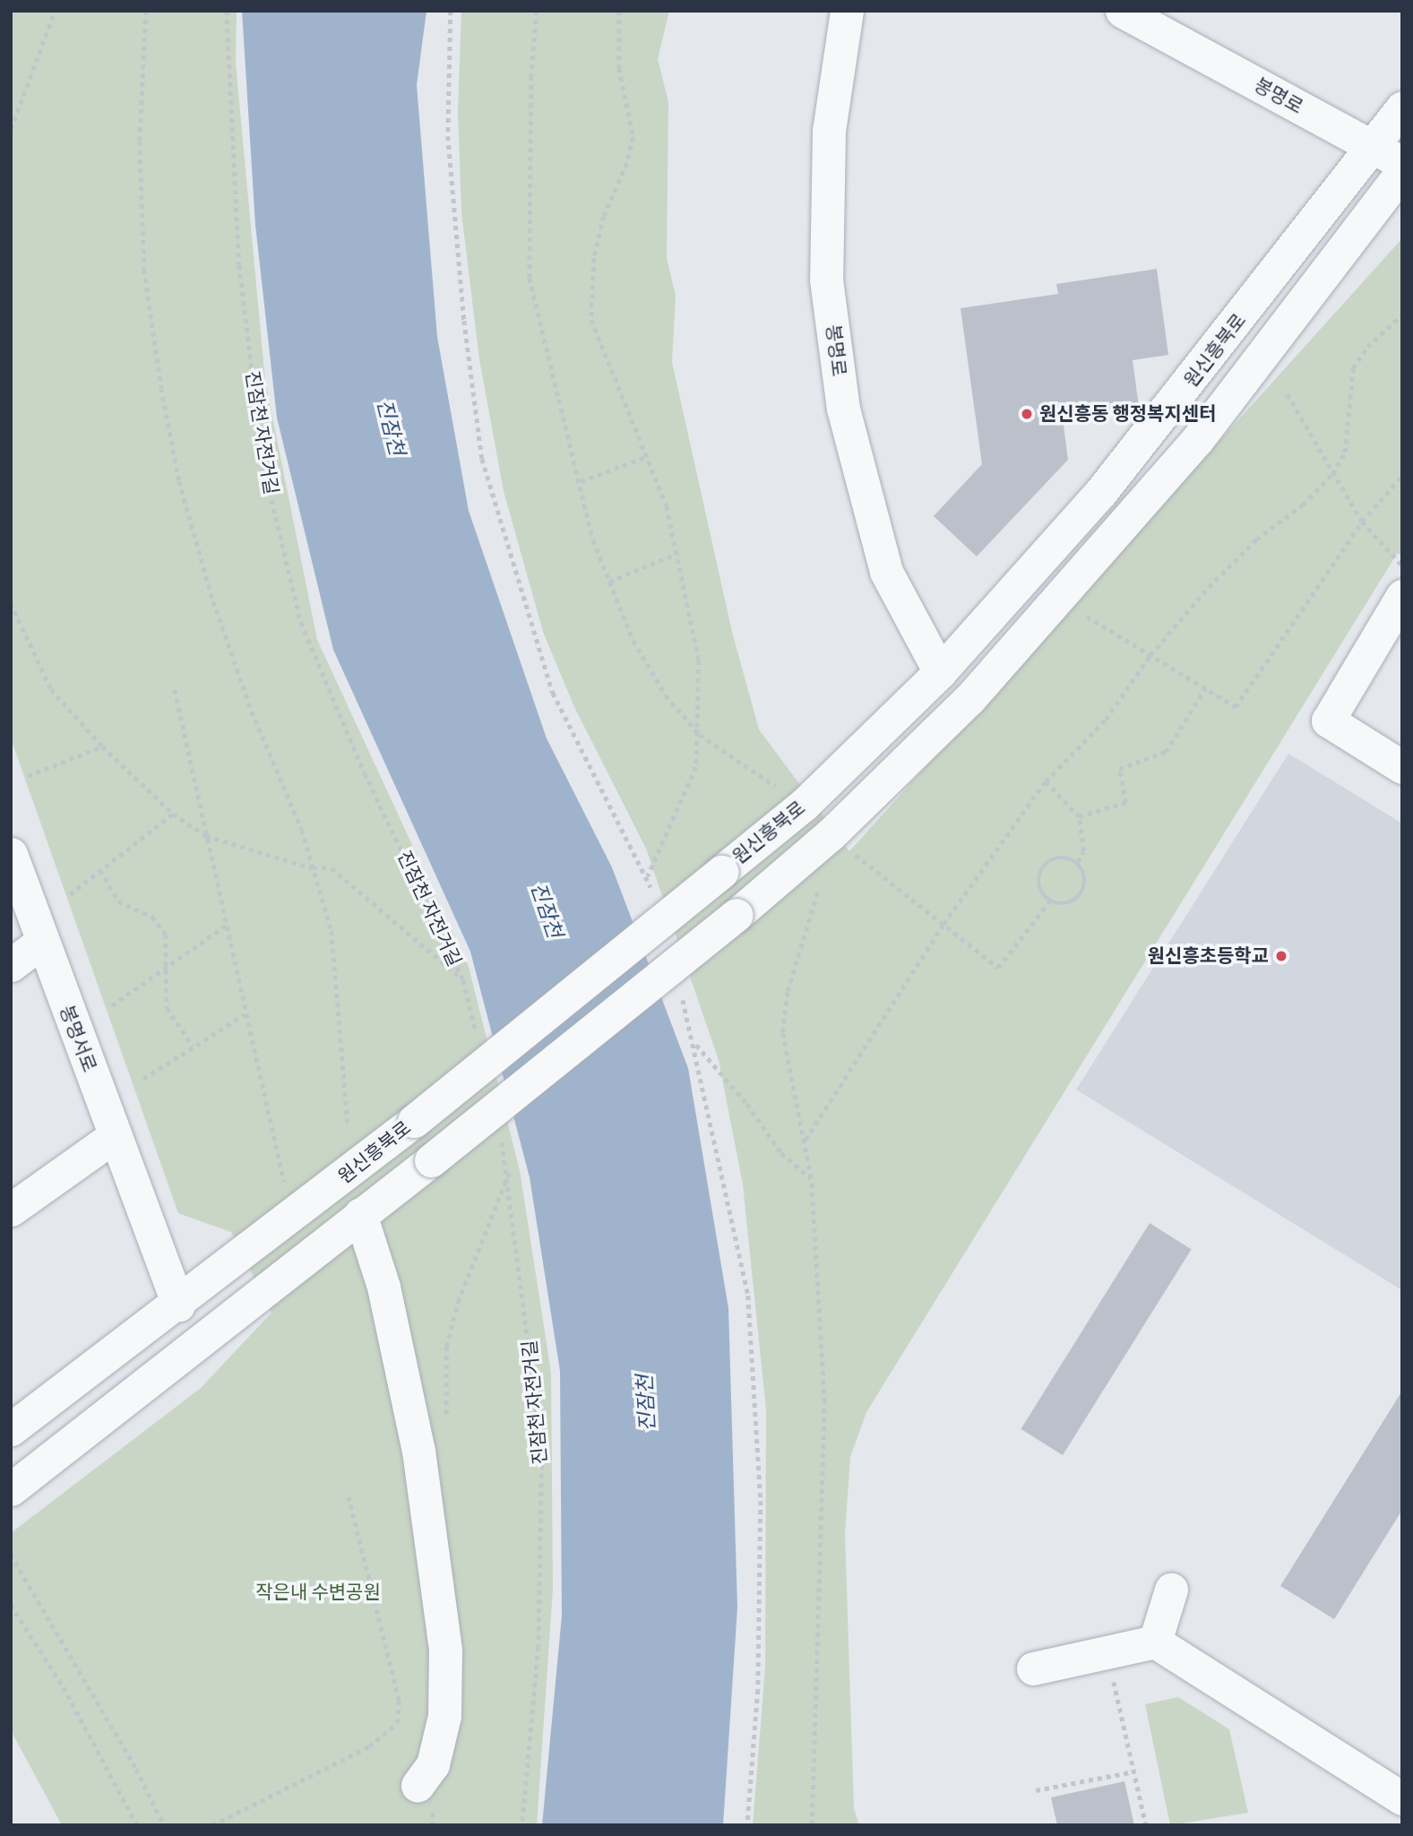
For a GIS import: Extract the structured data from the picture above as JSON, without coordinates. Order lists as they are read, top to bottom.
{
  "streets": {
    "street": ["봉명로", "원신흥북로", "봉명서로"],
    "path": ["진잠천 자전거길"]
  },
  "crossings": [
    ["봉명로", "원신흥북로"],
    ["원신흥북로", "봉명서로"]
  ],
  "water": ["진잠천"],
  "parks": ["작은내 수변공원"],
  "places": ["원신흥동 행정복지센터", "원신흥초등학교"]
}
